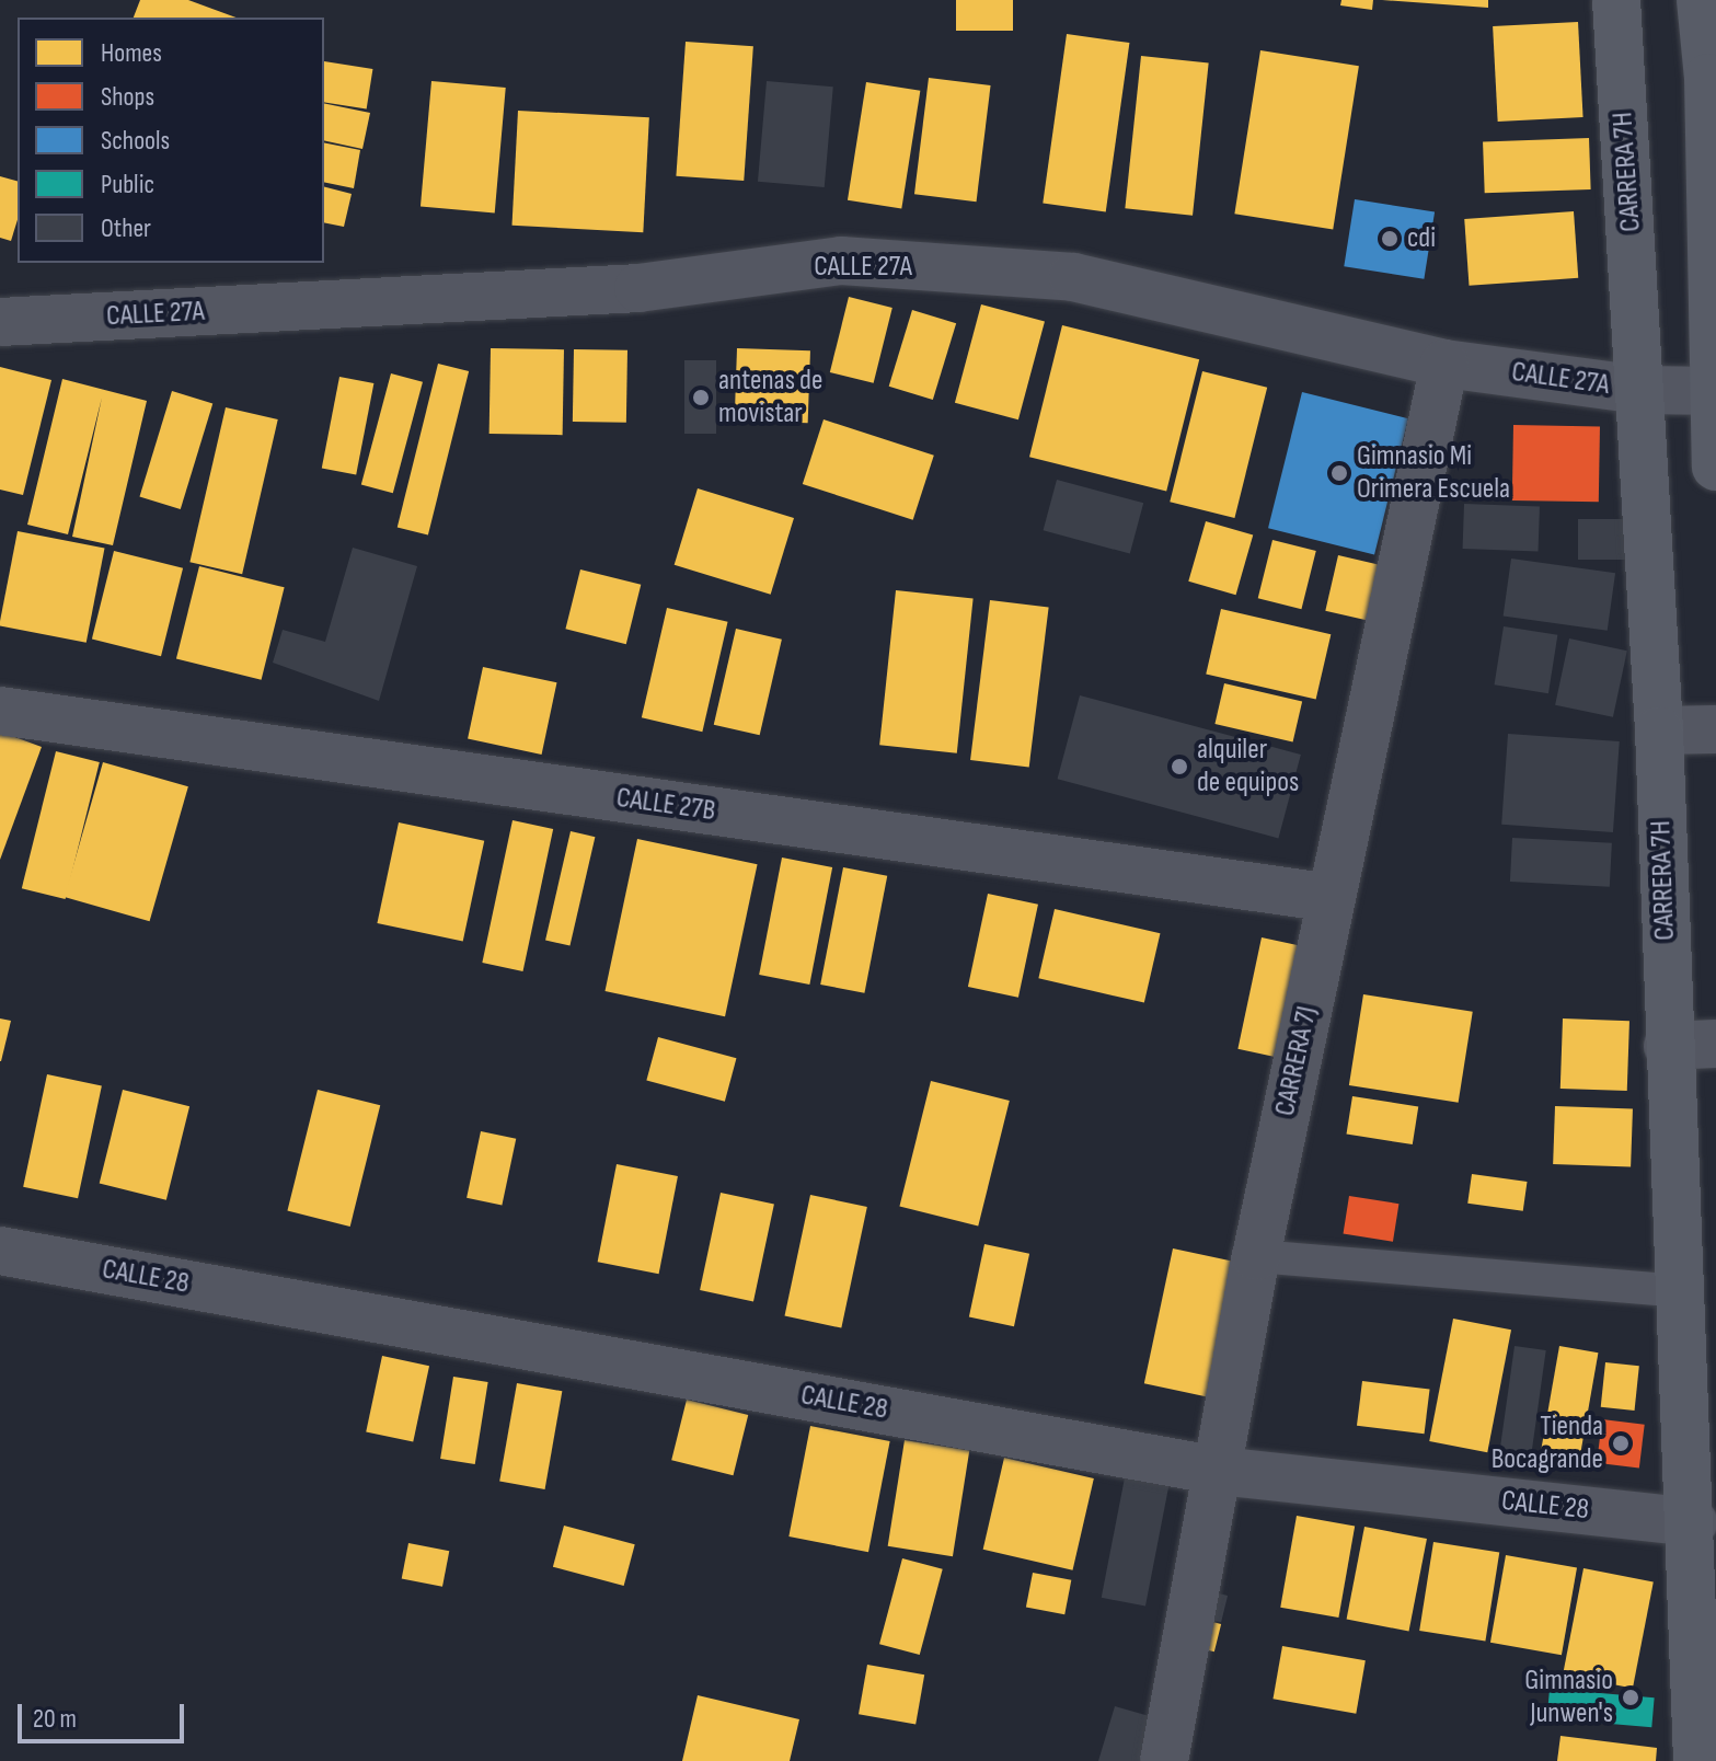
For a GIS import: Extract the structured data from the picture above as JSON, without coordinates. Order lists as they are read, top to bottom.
{
  "streets": {
    "street": [
      "CARRERA 7H",
      "CALLE 27A",
      "CALLE 27B",
      "CARRERA 7J",
      "CALLE 28"
    ]
  },
  "crossings": [
    ["CARRERA 7H", "CALLE 27A"],
    ["CARRERA 7H", "CALLE 28"],
    ["CALLE 27A", "CARRERA 7J"],
    ["CALLE 27B", "CARRERA 7J"],
    ["CARRERA 7J", "CALLE 28"]
  ],
  "places": [
    "cdi",
    "antenas de movistar",
    "Gimnasio Mi Orimera Escuela",
    "alquiler de equipos",
    "Tienda Bocagrande",
    "Gimnasio Junwen's"
  ],
  "legend": [
    "Homes",
    "Shops",
    "Schools",
    "Public",
    "Other"
  ],
  "scale_bar": "20 m"
}
